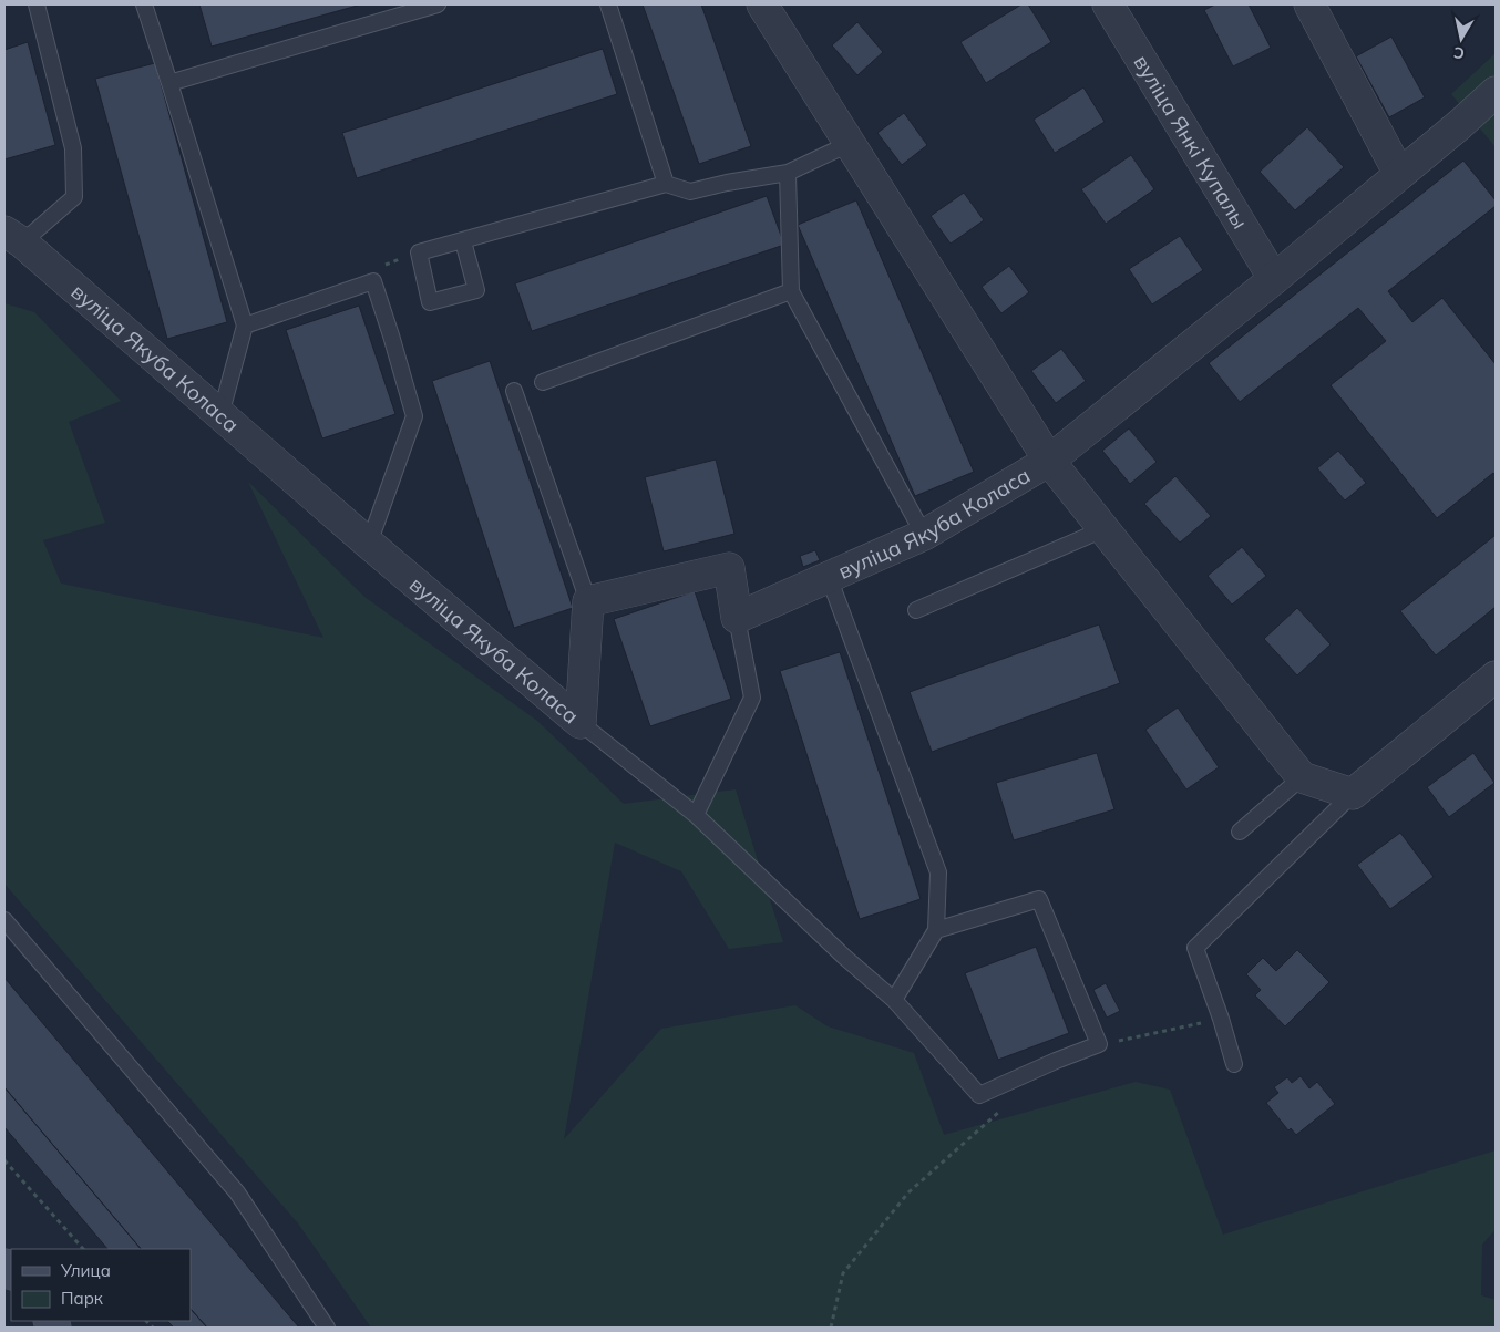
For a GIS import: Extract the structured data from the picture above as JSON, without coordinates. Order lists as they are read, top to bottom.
{
  "streets": {
    "street": ["вуліца Янкі Купалы", "вуліца Якуба Коласа"]
  },
  "legend": ["Улица", "Парк"],
  "north": "bottom"
}
